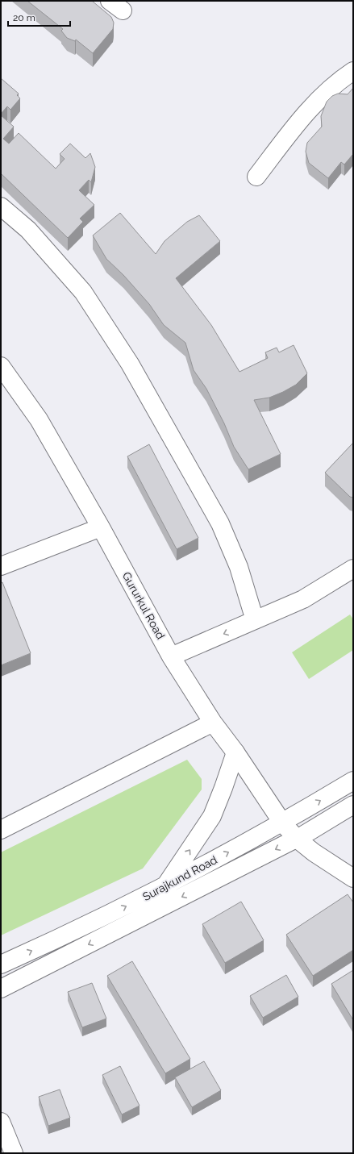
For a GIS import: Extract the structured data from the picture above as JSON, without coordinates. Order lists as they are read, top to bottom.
{
  "streets": {
    "street": ["Gururkul Road", "Surajkund Road"]
  },
  "crossings": [
    ["Gururkul Road", "Surajkund Road"]
  ],
  "scale_bar": "20 m"
}
